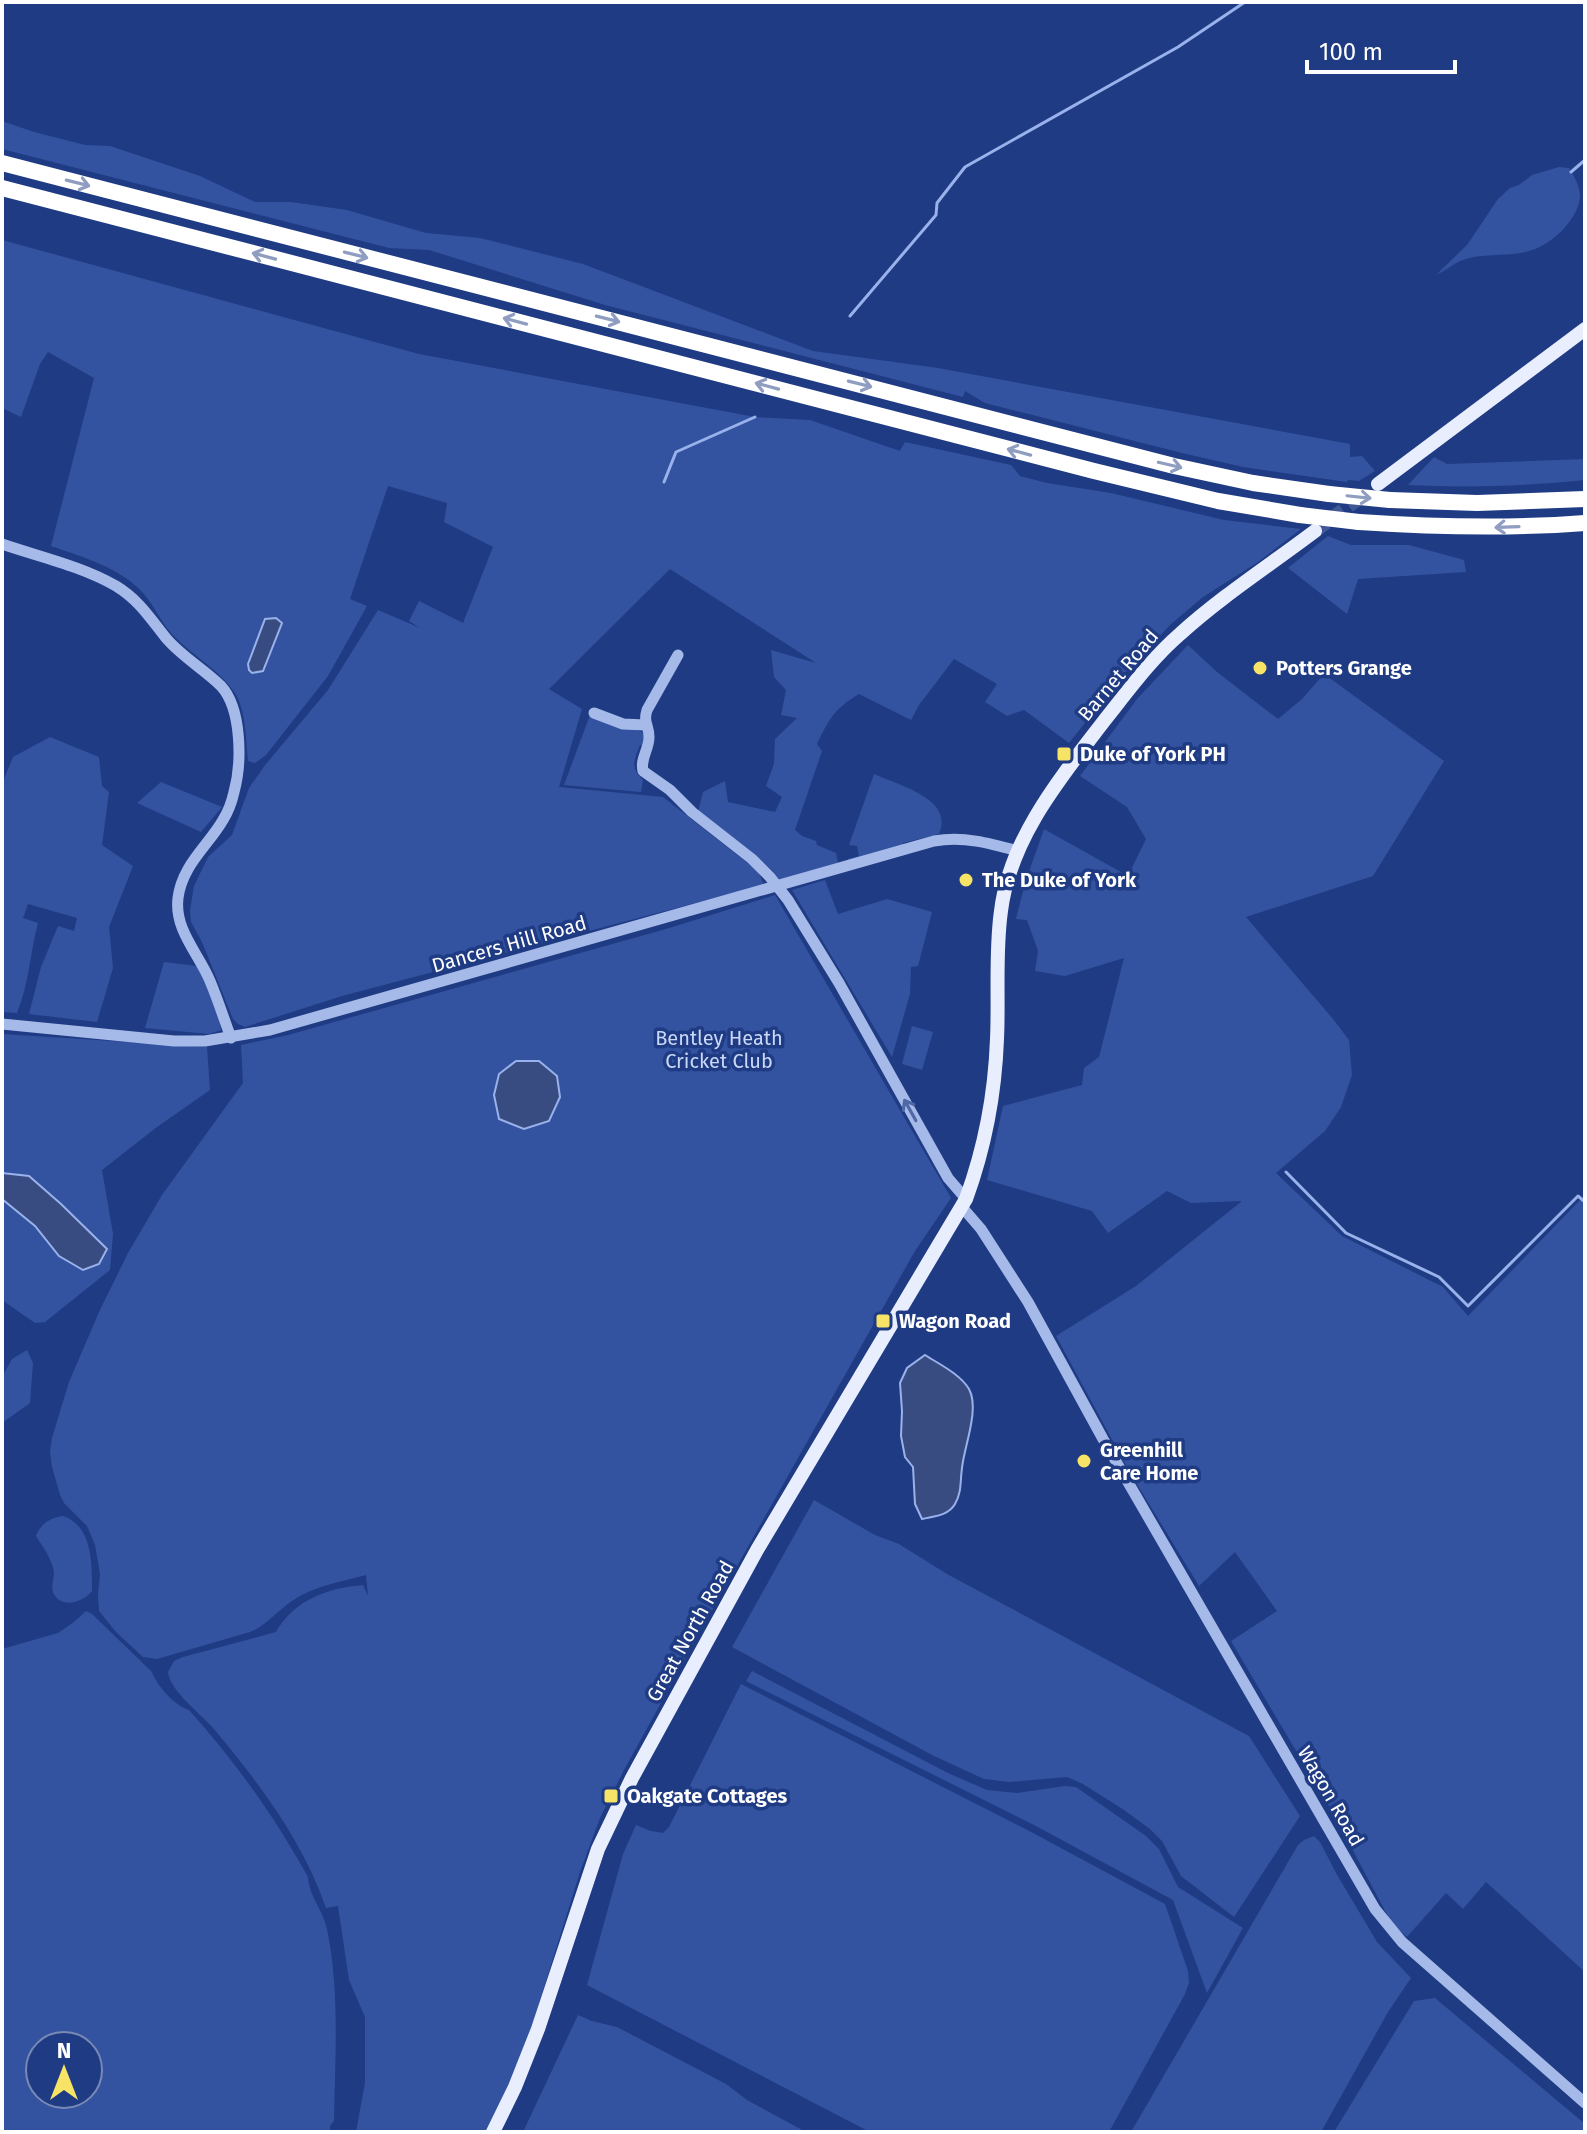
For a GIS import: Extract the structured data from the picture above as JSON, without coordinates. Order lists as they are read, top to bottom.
{
  "streets": {
    "main road": ["Barnet Road", "Great North Road"],
    "street": ["Dancers Hill Road", "Wagon Road"]
  },
  "crossings": [
    ["Barnet Road", "Dancers Hill Road"],
    ["Barnet Road", "Great North Road"],
    ["Dancers Hill Road", "Wagon Road"],
    ["Great North Road", "Wagon Road"]
  ],
  "parks": ["Bentley Heath Cricket Club"],
  "places": {
    "other": ["Potters Grange", "The Duke of York", "Greenhill Care Home"],
    "transit": ["Duke of York PH", "Wagon Road", "Oakgate Cottages"]
  },
  "scale_bar": "100 m",
  "north": "top"
}
